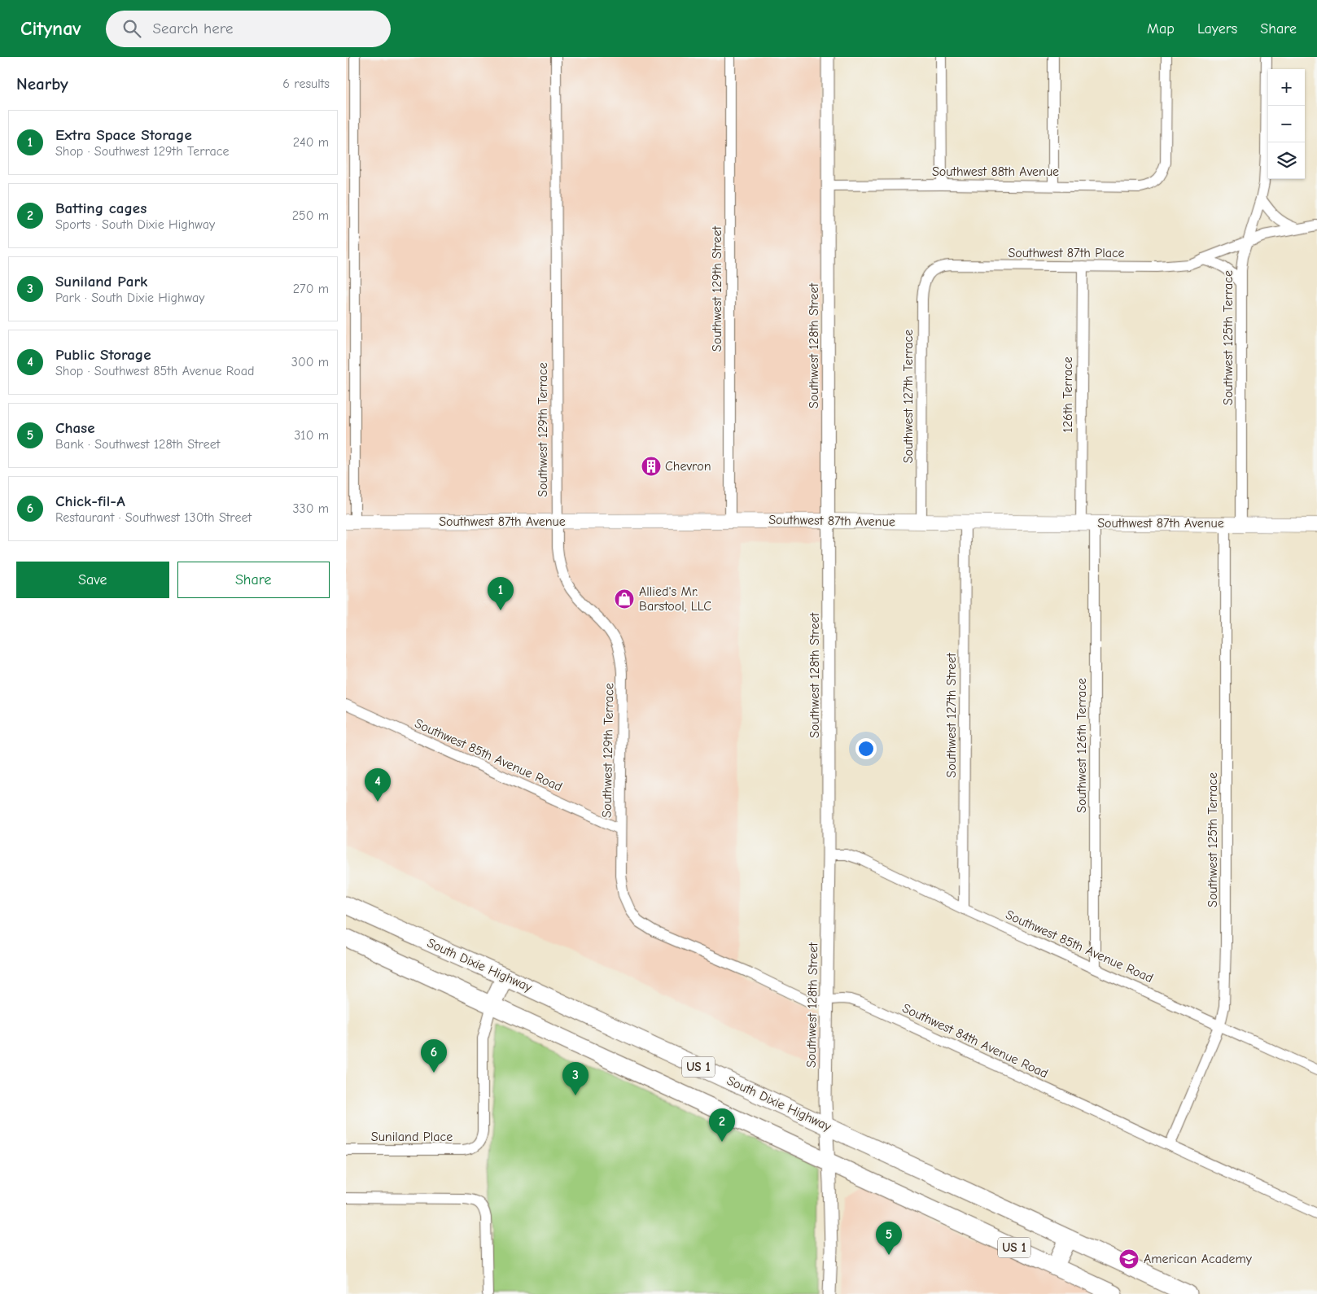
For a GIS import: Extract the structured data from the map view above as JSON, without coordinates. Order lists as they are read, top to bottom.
{
  "streets": {
    "highway": ["South Dixie Highway", "US 1"],
    "main road": ["Southwest 87th Avenue"],
    "street": [
      "Southwest 88th Avenue",
      "Southwest 87th Place",
      "Southwest 129th Street",
      "Southwest 125th Terrace",
      "Southwest 128th Street",
      "126th Terrace",
      "Southwest 127th Terrace",
      "Southwest 129th Terrace",
      "Southwest 127th Street",
      "Southwest 126th Terrace",
      "Southwest 85th Avenue Road",
      "Southwest 84th Avenue Road",
      "Suniland Place"
    ]
  },
  "crossings": [
    ["Southwest 88th Avenue", "Southwest 128th Street"],
    ["Southwest 87th Place", "Southwest 125th Terrace"],
    ["Southwest 87th Place", "126th Terrace"],
    ["Southwest 87th Place", "Southwest 127th Terrace"],
    ["Southwest 129th Street", "Southwest 87th Avenue"],
    ["Southwest 125th Terrace", "Southwest 87th Avenue"],
    ["Southwest 125th Terrace", "Southwest 85th Avenue Road"],
    ["Southwest 125th Terrace", "Southwest 84th Avenue Road"],
    ["Southwest 128th Street", "Southwest 87th Avenue"],
    ["Southwest 128th Street", "Southwest 85th Avenue Road"],
    ["Southwest 128th Street", "South Dixie Highway"],
    ["Southwest 128th Street", "Southwest 84th Avenue Road"],
    ["Southwest 128th Street", "US 1"],
    ["126th Terrace", "Southwest 87th Avenue"],
    ["126th Terrace", "Southwest 126th Terrace"],
    ["Southwest 127th Terrace", "Southwest 87th Avenue"],
    ["Southwest 129th Terrace", "Southwest 87th Avenue"],
    ["Southwest 129th Terrace", "Southwest 85th Avenue Road"],
    ["Southwest 129th Terrace", "Southwest 84th Avenue Road"],
    ["Southwest 87th Avenue", "Southwest 127th Street"],
    ["Southwest 87th Avenue", "Southwest 126th Terrace"],
    ["Southwest 127th Street", "Southwest 85th Avenue Road"],
    ["Southwest 126th Terrace", "Southwest 85th Avenue Road"],
    ["US 1", "Suniland Place"]
  ],
  "places": {
    "building": ["Chevron"],
    "shop": ["Allied's Mr. Barstool, LLC"],
    "school or university": ["American Academy"]
  },
  "page": {
    "header": "Citynav",
    "search": "Search here",
    "nav": ["Map", "Layers", "Share"],
    "heading": ["Nearby", "6 results"],
    "map_buttons": ["+", "−"],
    "list": [
      {
        "mark": "1",
        "name": "Extra Space Storage",
        "note": "Shop · Southwest 129th Terrace",
        "value": "240 m"
      },
      {
        "mark": "2",
        "name": "Batting cages",
        "note": "Sports · South Dixie Highway",
        "value": "250 m"
      },
      {
        "mark": "3",
        "name": "Suniland Park",
        "note": "Park · South Dixie Highway",
        "value": "270 m"
      },
      {
        "mark": "4",
        "name": "Public Storage",
        "note": "Shop · Southwest 85th Avenue Road",
        "value": "300 m"
      },
      {
        "mark": "5",
        "name": "Chase",
        "note": "Bank · Southwest 128th Street",
        "value": "310 m"
      },
      {
        "mark": "6",
        "name": "Chick-fil-A",
        "note": "Restaurant · Southwest 130th Street",
        "value": "330 m"
      }
    ],
    "buttons": ["Save", "Share"],
    "pins": [
      "1",
      "4",
      "6",
      "3",
      "2",
      "5"
    ]
  }
}
